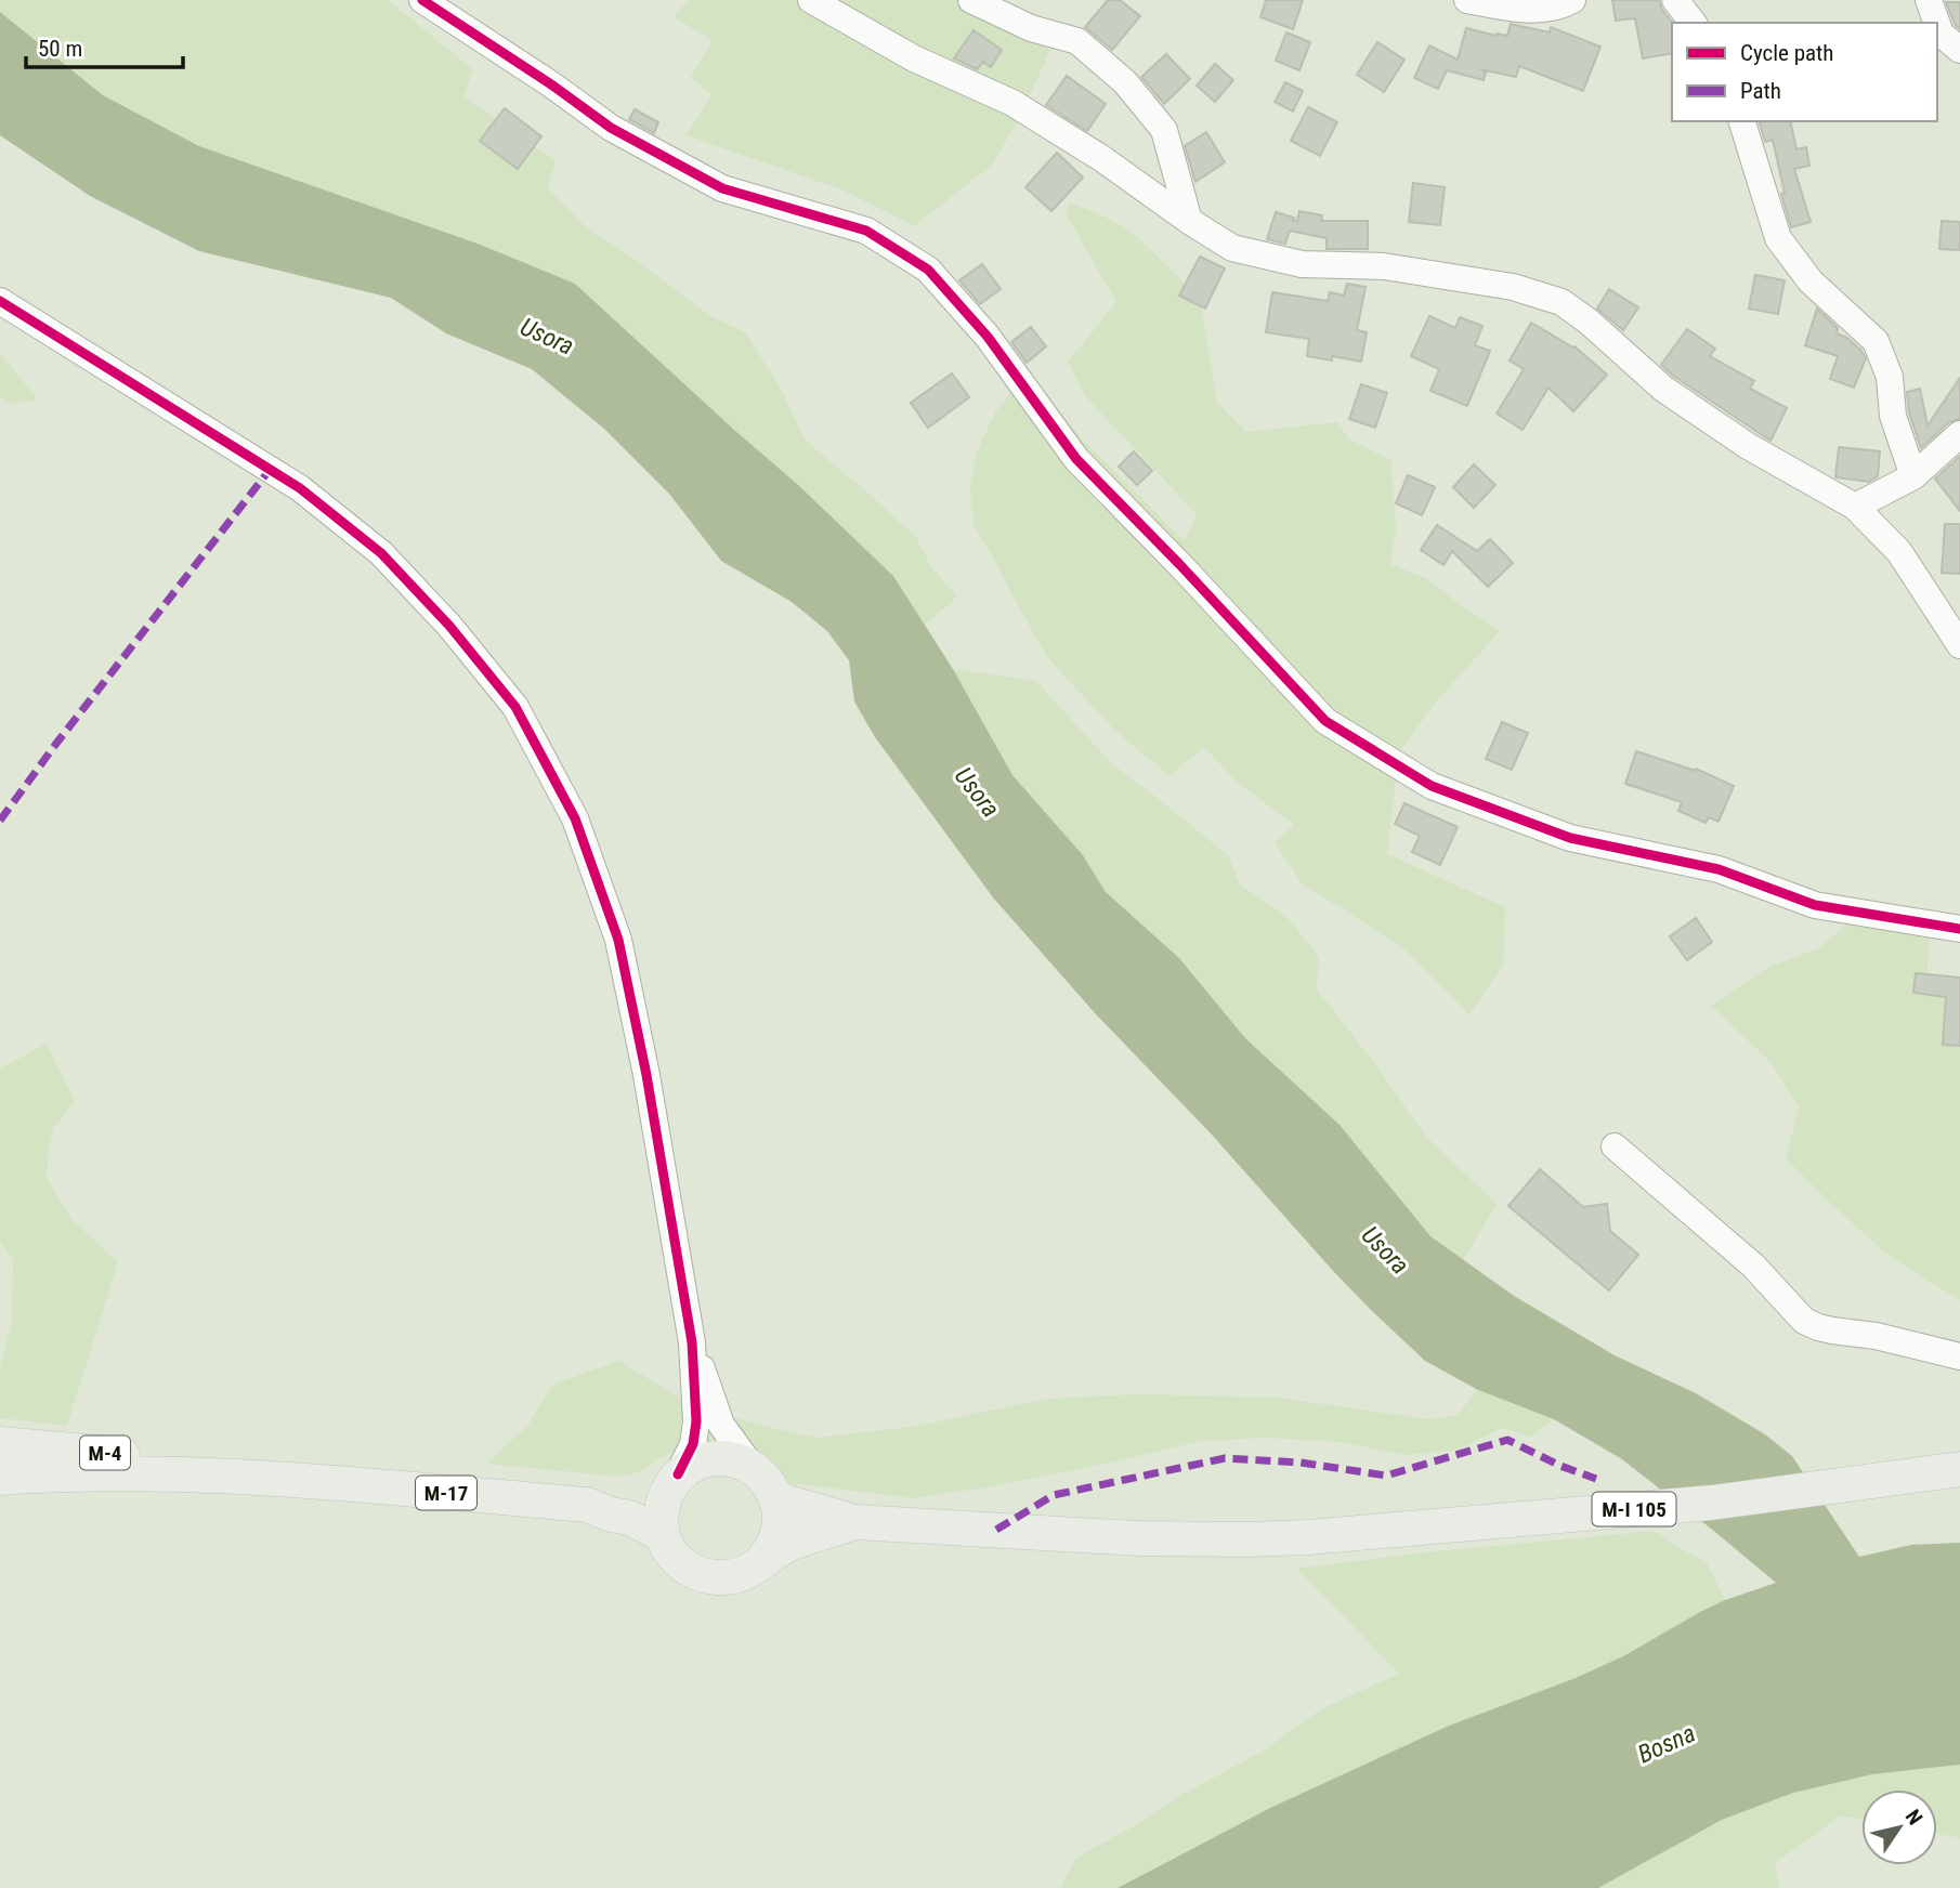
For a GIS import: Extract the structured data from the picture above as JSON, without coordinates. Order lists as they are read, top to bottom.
{
  "streets": {
    "main road": ["M-4", "M-17", "M-I 105"]
  },
  "crossings": [
    ["M-4", "M-17"],
    ["M-17", "M-I 105"]
  ],
  "water": ["Usora", "Bosna"],
  "legend": ["Cycle path", "Path"],
  "scale_bar": "50 m",
  "north": "top right"
}
